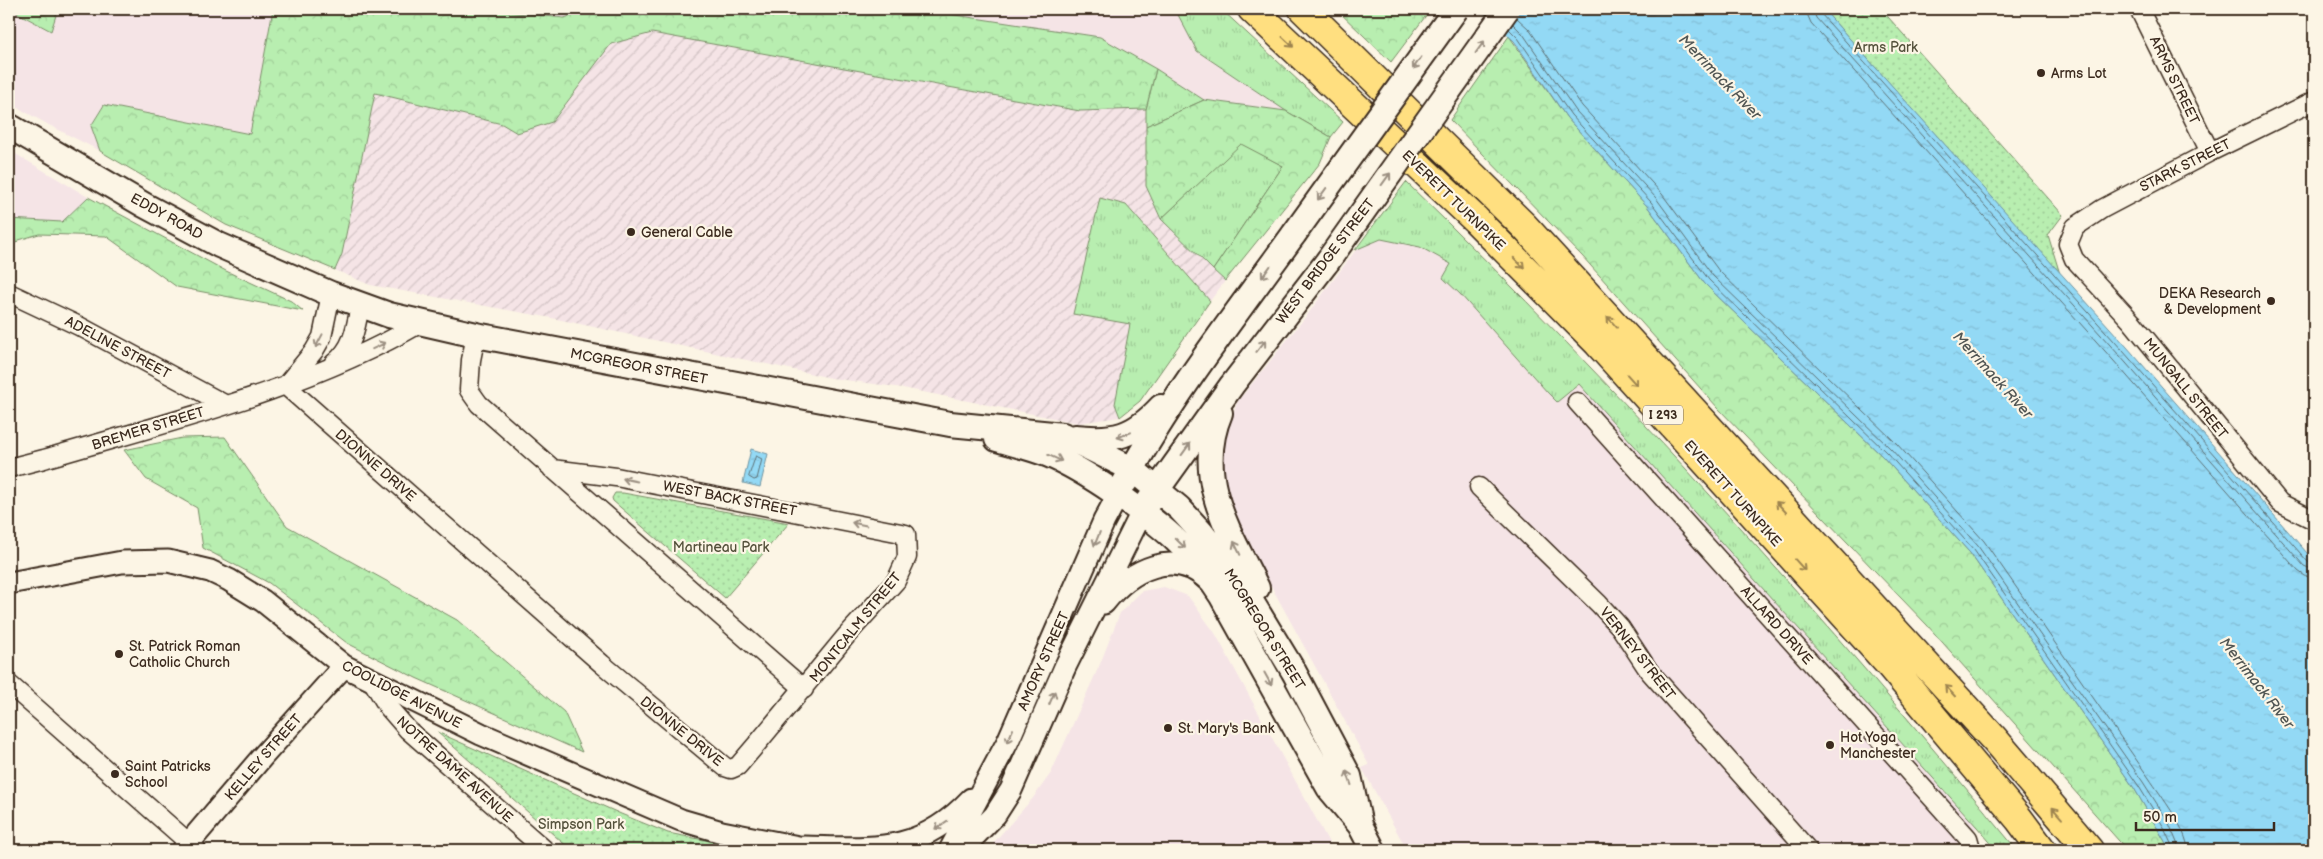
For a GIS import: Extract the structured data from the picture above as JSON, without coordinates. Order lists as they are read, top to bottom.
{
  "streets": {
    "highway": ["EVERETT TURNPIKE", "I 293"],
    "main road": [
      "EDDY ROAD",
      "WEST BRIDGE STREET",
      "MCGREGOR STREET",
      "AMORY STREET"
    ],
    "street": [
      "ARMS STREET",
      "STARK STREET",
      "ADELINE STREET",
      "MUNGALL STREET",
      "BREMER STREET",
      "DIONNE DRIVE",
      "WEST BACK STREET",
      "ALLARD DRIVE",
      "MONTCALM STREET",
      "VERNEY STREET",
      "COOLIDGE AVENUE",
      "KELLEY STREET",
      "NOTRE DAME AVENUE"
    ]
  },
  "crossings": [
    ["ARMS STREET", "STARK STREET"],
    ["STARK STREET", "MUNGALL STREET"],
    ["EDDY ROAD", "MCGREGOR STREET"],
    ["WEST BRIDGE STREET", "MCGREGOR STREET"],
    ["WEST BRIDGE STREET", "AMORY STREET"],
    ["ADELINE STREET", "BREMER STREET"],
    ["MCGREGOR STREET", "BREMER STREET"],
    ["MCGREGOR STREET", "AMORY STREET"],
    ["BREMER STREET", "DIONNE DRIVE"],
    ["DIONNE DRIVE", "MONTCALM STREET"],
    ["WEST BACK STREET", "MONTCALM STREET"],
    ["AMORY STREET", "COOLIDGE AVENUE"],
    ["COOLIDGE AVENUE", "KELLEY STREET"],
    ["COOLIDGE AVENUE", "NOTRE DAME AVENUE"]
  ],
  "one_way": ["WEST BACK STREET"],
  "water": ["Merrimack River"],
  "parks": ["Arms Park", "Martineau Park", "Simpson Park"],
  "places": [
    "Arms Lot",
    "General Cable",
    "DEKA Research & Development",
    "St. Patrick Roman Catholic Church",
    "St. Mary's Bank",
    "Hot Yoga Manchester",
    "Saint Patricks School"
  ],
  "scale_bar": "50 m"
}
